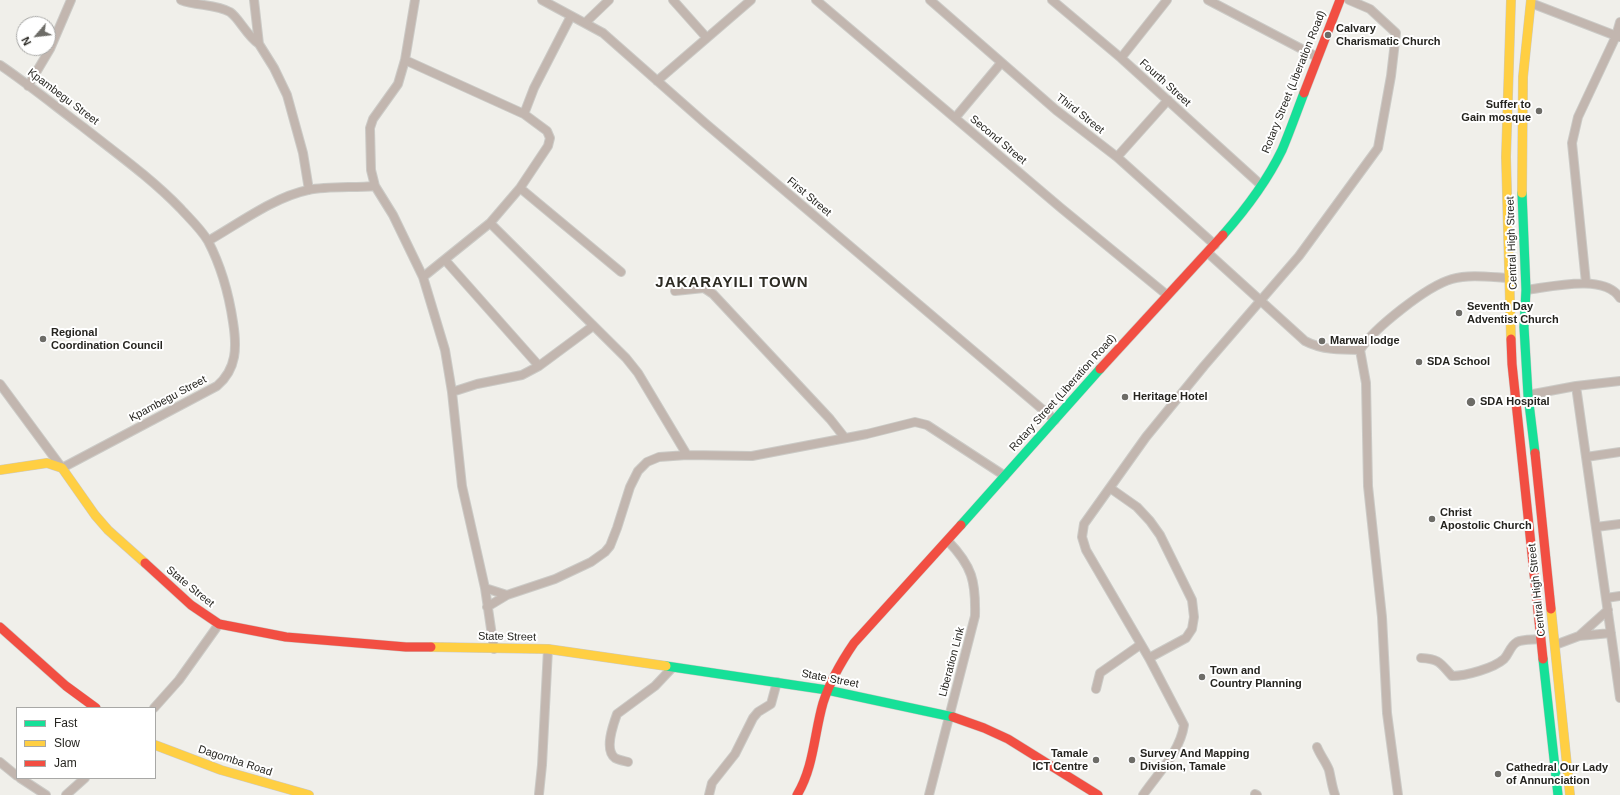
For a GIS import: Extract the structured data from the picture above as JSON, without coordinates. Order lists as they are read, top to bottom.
{
  "streets": {
    "main road": [
      "Rotary Street (Liberation Road)",
      "Central High Street",
      "State Street",
      "Dagomba Road"
    ],
    "street": [
      "Fourth Street",
      "Kpambegu Street",
      "Third Street",
      "Second Street",
      "First Street",
      "Liberation Link"
    ]
  },
  "crossings": [
    ["Rotary Street (Liberation Road)", "Fourth Street"],
    ["Rotary Street (Liberation Road)", "Third Street"],
    ["Rotary Street (Liberation Road)", "Second Street"],
    ["Rotary Street (Liberation Road)", "First Street"],
    ["Rotary Street (Liberation Road)", "State Street"],
    ["Rotary Street (Liberation Road)", "Liberation Link"],
    ["Kpambegu Street", "State Street"],
    ["State Street", "Liberation Link"]
  ],
  "districts": ["JAKARAYILI TOWN"],
  "places": [
    "Calvary Charismatic Church",
    "Suffer to Gain mosque",
    "Seventh Day Adventist Church",
    "Regional Coordination Council",
    "Marwal lodge",
    "SDA School",
    "Heritage Hotel",
    "SDA Hospital",
    "Christ Apostolic Church",
    "Town and Country Planning",
    "Tamale ICT Centre",
    "Survey And Mapping Division, Tamale",
    "Cathedral Our Lady of Annunciation"
  ],
  "legend": ["Fast", "Slow", "Jam"],
  "north": "bottom left"
}
